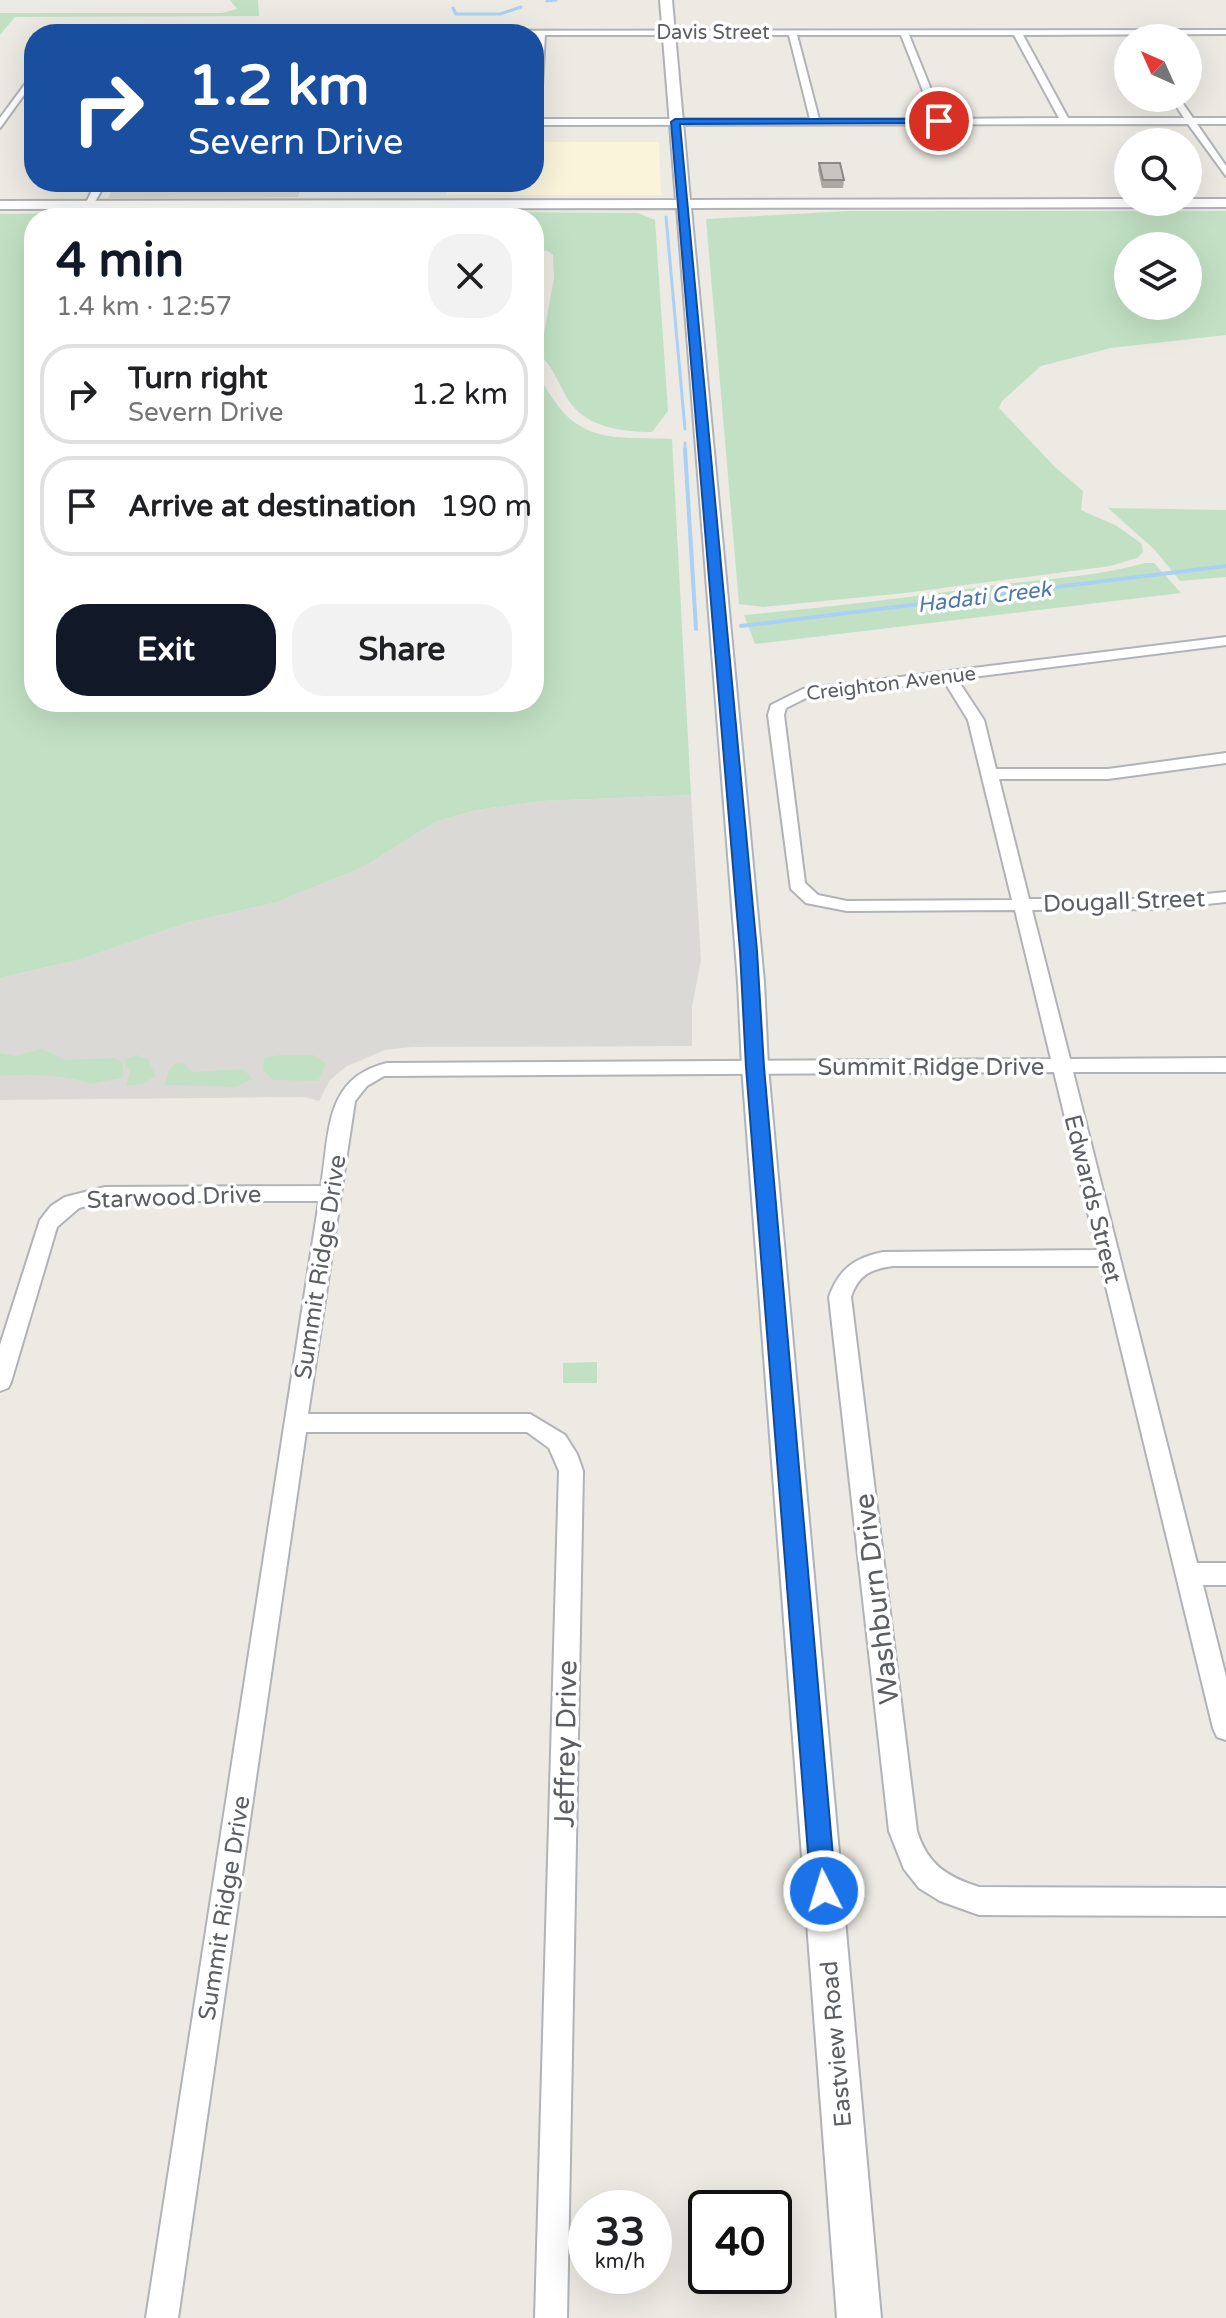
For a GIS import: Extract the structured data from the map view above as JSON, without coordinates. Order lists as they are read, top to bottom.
{
  "streets": {
    "street": [
      "Davis Street",
      "Creighton Avenue",
      "Dougall Street",
      "Summit Ridge Drive",
      "Starwood Drive",
      "Edwards Street",
      "Washburn Drive",
      "Jeffrey Drive",
      "Eastview Road"
    ]
  },
  "crossings": [
    ["Davis Street", "Eastview Road"],
    ["Creighton Avenue", "Dougall Street"],
    ["Creighton Avenue", "Edwards Street"],
    ["Dougall Street", "Edwards Street"],
    ["Summit Ridge Drive", "Starwood Drive"],
    ["Summit Ridge Drive", "Edwards Street"],
    ["Summit Ridge Drive", "Jeffrey Drive"],
    ["Summit Ridge Drive", "Eastview Road"],
    ["Edwards Street", "Washburn Drive"]
  ],
  "water": ["Hadati Creek"],
  "north": "top left",
  "page": {
    "turn": ["1.2 km", "Severn Drive"],
    "heading": ["4 min", "1.4 km · 12:57"],
    "list": [
      {
        "name": "Turn right",
        "note": "Severn Drive",
        "value": "1.2 km"
      },
      {
        "name": "Arrive at destination",
        "value": "190 m"
      }
    ],
    "buttons": ["Exit", "Share"],
    "speed": "33 km/h",
    "limit": "40"
  }
}
